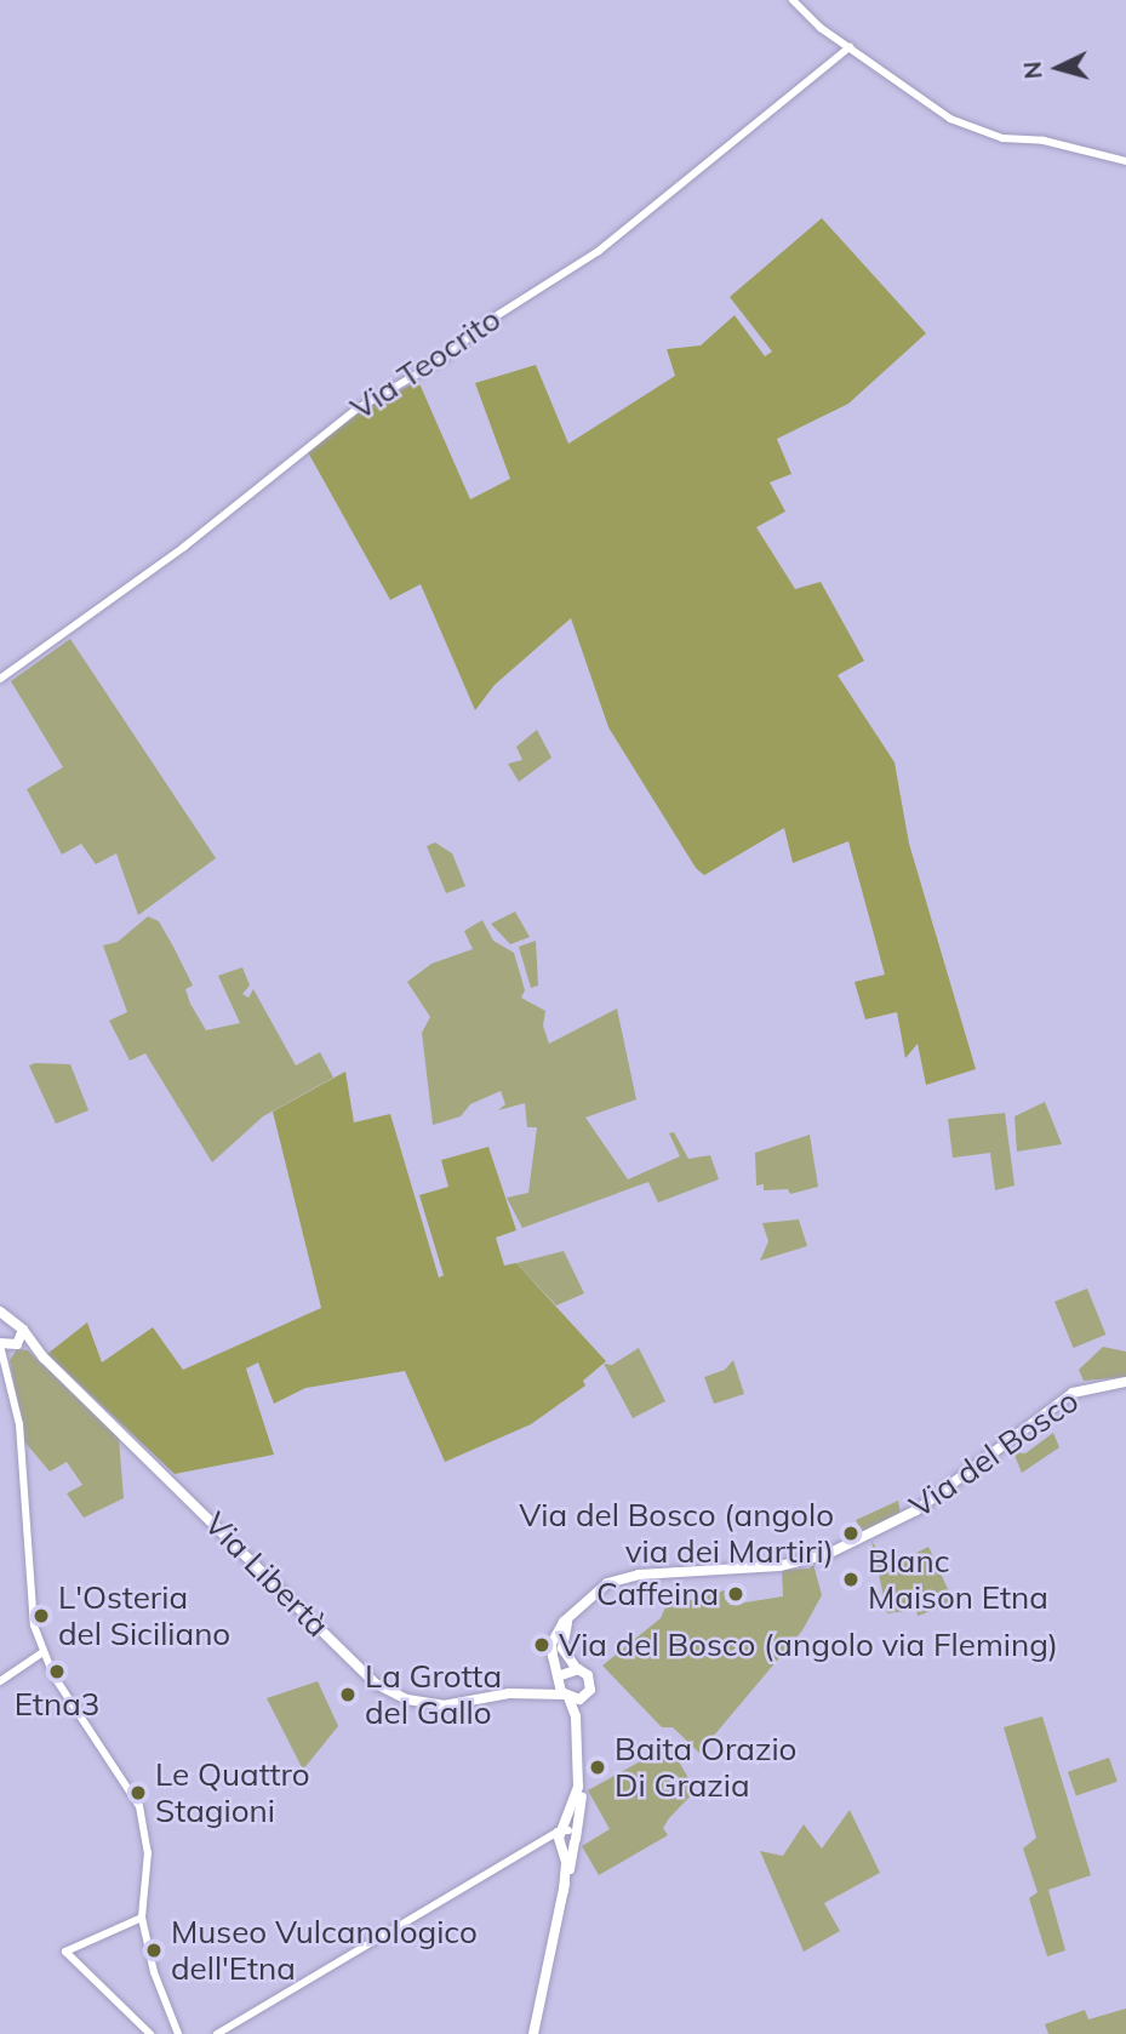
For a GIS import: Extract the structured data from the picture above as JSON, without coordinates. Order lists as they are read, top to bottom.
{
  "streets": {
    "main road": ["Via del Bosco", "Via Libertà"],
    "street": ["Via Teocrito"]
  },
  "places": [
    "Via del Bosco (angolo via dei Martiri)",
    "Blanc Maison Etna",
    "Caffeina",
    "L'Osteria del Siciliano",
    "Via del Bosco (angolo via Fleming)",
    "Etna3",
    "La Grotta del Gallo",
    "Baita Orazio Di Grazia",
    "Le Quattro Stagioni",
    "Museo Vulcanologico dell'Etna"
  ],
  "north": "left"
}
